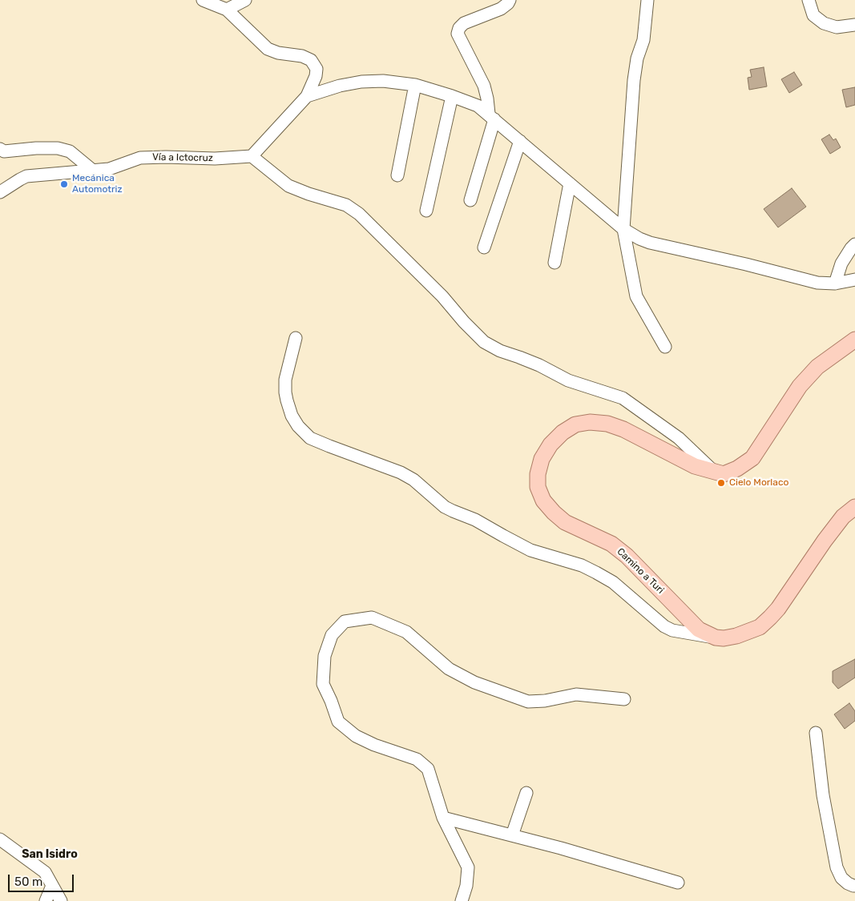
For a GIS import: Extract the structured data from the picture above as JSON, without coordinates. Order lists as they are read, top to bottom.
{
  "streets": {
    "main road": ["Camino a Turi"],
    "street": ["Vía a Ictocruz"]
  },
  "districts": ["San Isidro"],
  "places": ["Mecánica Automotriz", "Cielo Morlaco"],
  "scale_bar": "50 m"
}
